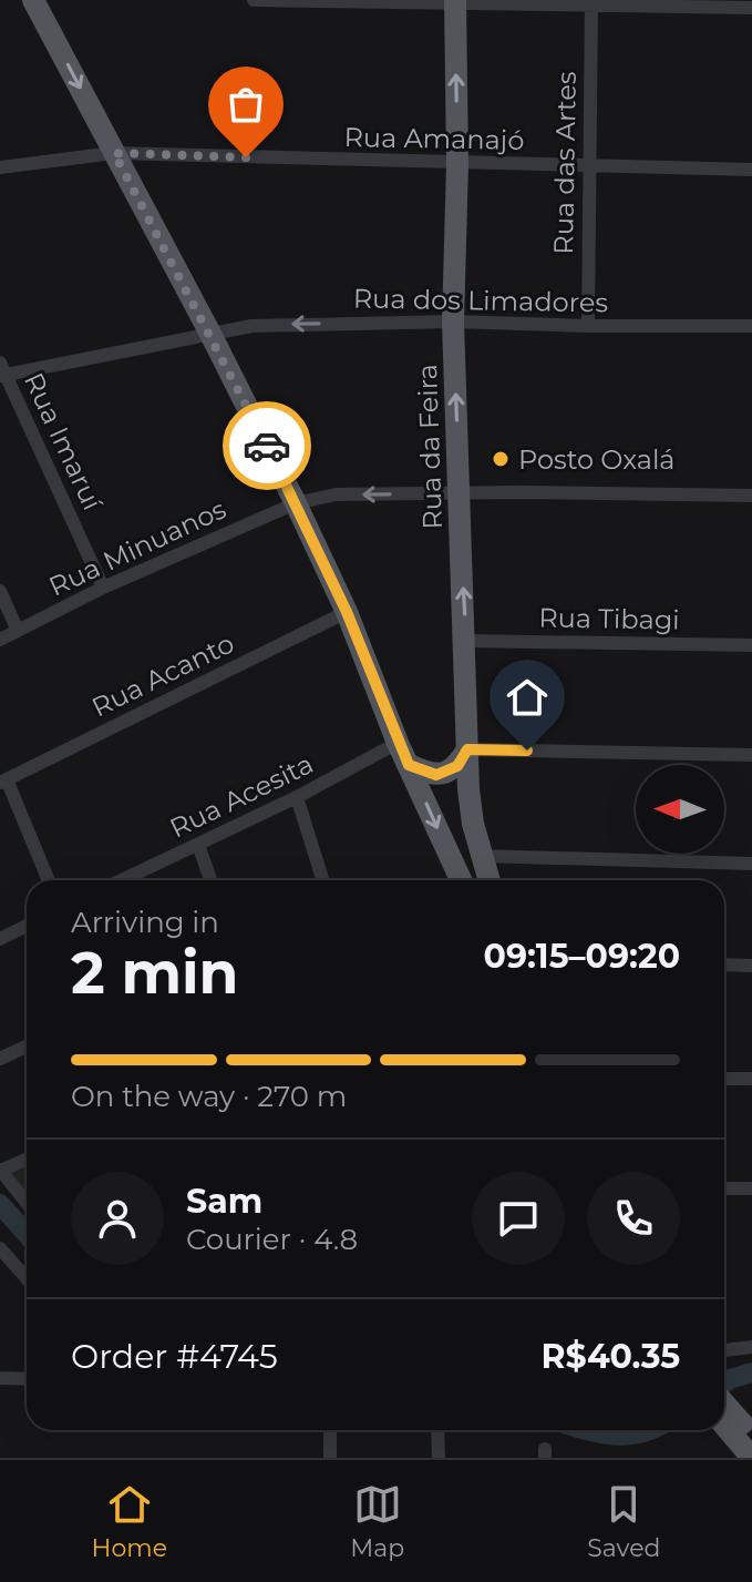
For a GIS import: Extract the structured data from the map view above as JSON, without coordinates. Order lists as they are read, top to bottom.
{
  "streets": {
    "main road": ["Rua da Feira"],
    "street": [
      "Rua Amanajó",
      "Rua das Artes",
      "Rua dos Limadores",
      "Rua Imaruí",
      "Rua Minuanos",
      "Rua Tibagi",
      "Rua Acanto",
      "Rua Acesita"
    ]
  },
  "crossings": [
    ["Rua Amanajó", "Rua das Artes"],
    ["Rua Amanajó", "Rua da Feira"],
    ["Rua das Artes", "Rua dos Limadores"],
    ["Rua dos Limadores", "Rua Imaruí"],
    ["Rua dos Limadores", "Rua da Feira"],
    ["Rua Imaruí", "Rua Minuanos"],
    ["Rua da Feira", "Rua Minuanos"],
    ["Rua da Feira", "Rua Tibagi"]
  ],
  "places": ["Posto Oxalá"],
  "north": "left",
  "page": {
    "heading": ["2 min", "Arriving in", "09:15–09:20"],
    "panel": [
      "Sam",
      "Courier · 4.8",
      "Order #4745",
      "R$40.35"
    ],
    "bar": "On the way · 270 m",
    "tabs": ["Home", "Map", "Saved"]
  }
}
